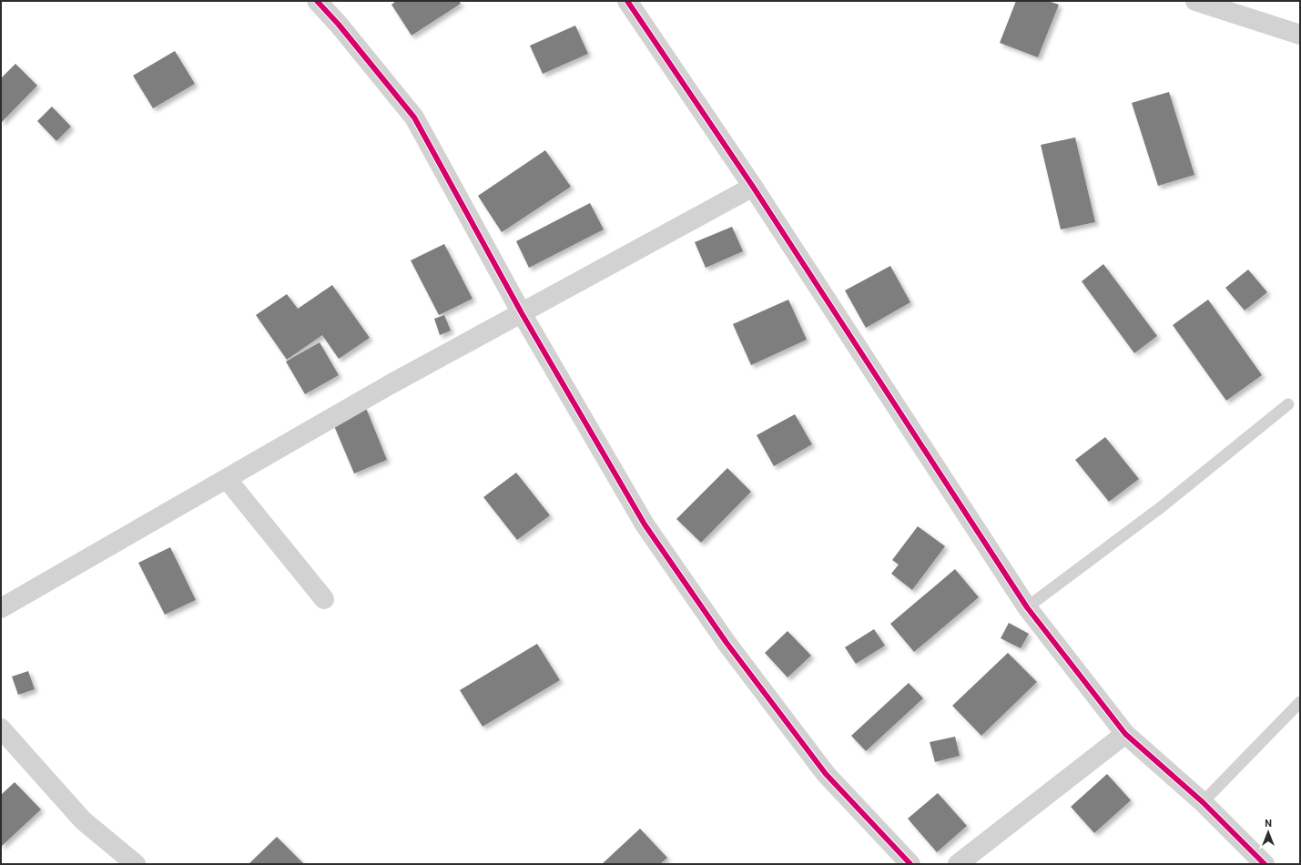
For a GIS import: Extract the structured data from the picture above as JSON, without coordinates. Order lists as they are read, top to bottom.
{
  "north": "top"
}
